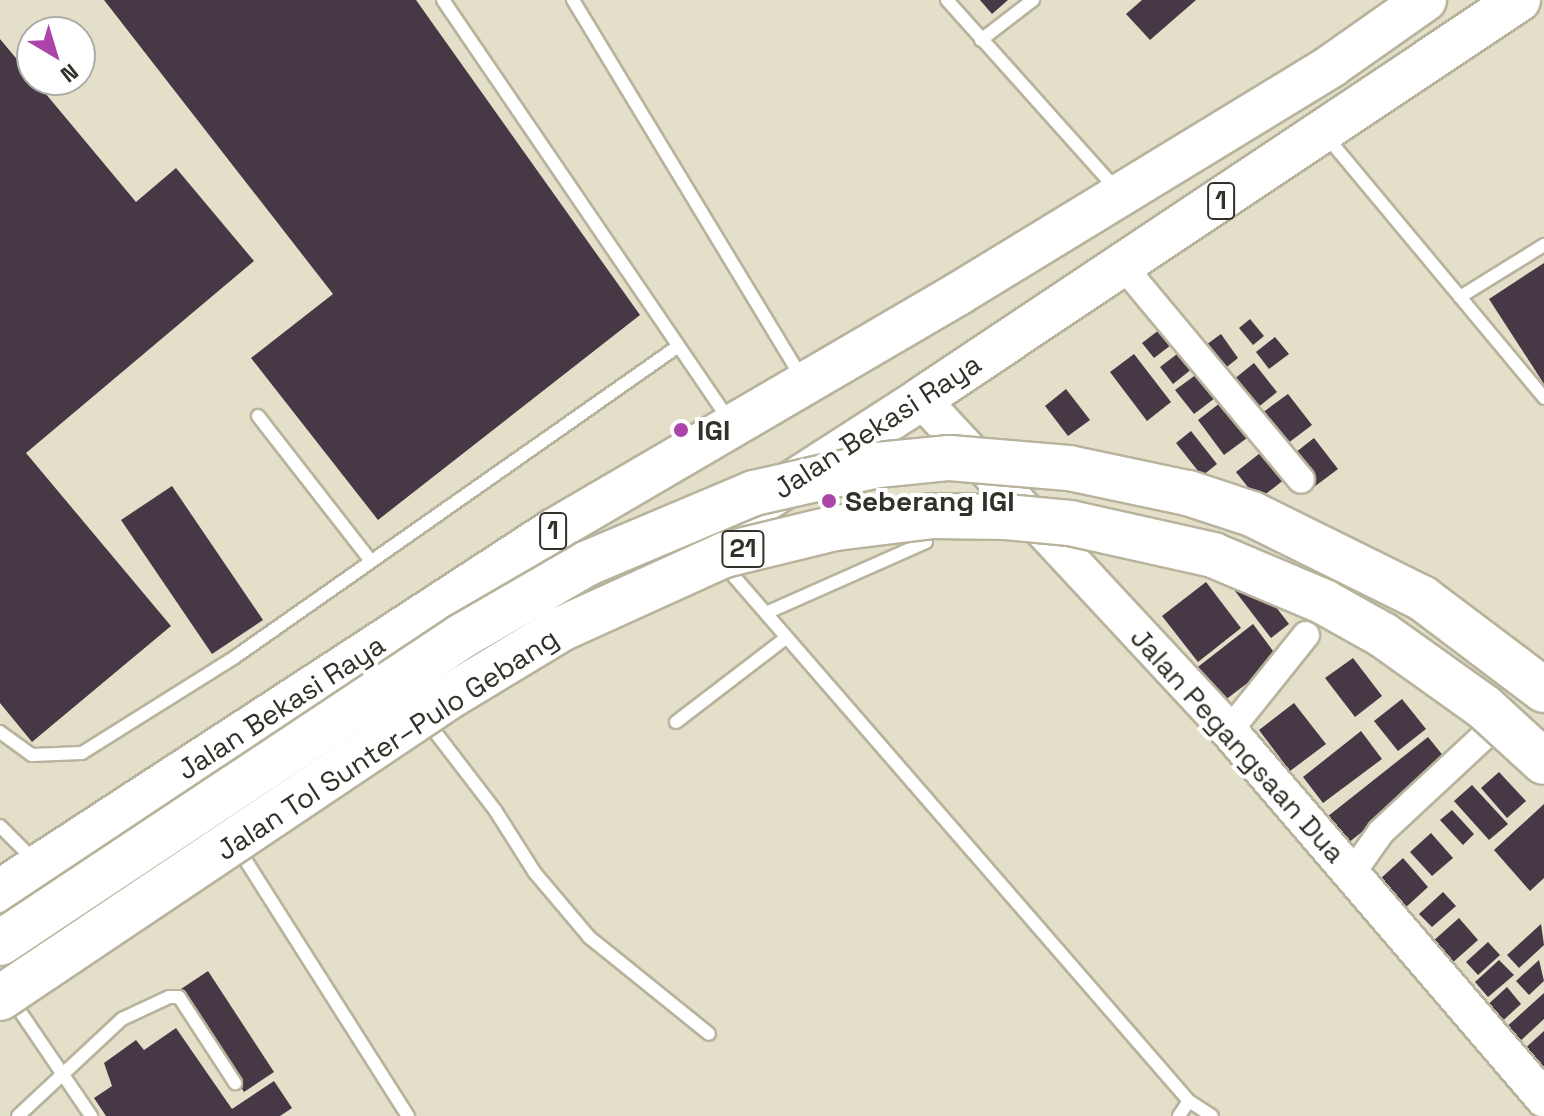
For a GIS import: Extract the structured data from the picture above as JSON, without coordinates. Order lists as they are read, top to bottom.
{
  "streets": {
    "highway": [
      "1",
      "Jalan Bekasi Raya",
      "21",
      "Jalan Tol Sunter–Pulo Gebang"
    ],
    "main road": ["Jalan Pegangsaan Dua"]
  },
  "crossings": [
    ["Jalan Bekasi Raya", "Jalan Tol Sunter–Pulo Gebang"],
    ["Jalan Bekasi Raya", "Jalan Pegangsaan Dua"]
  ],
  "places": ["IGI", "Seberang IGI"],
  "north": "bottom right"
}
